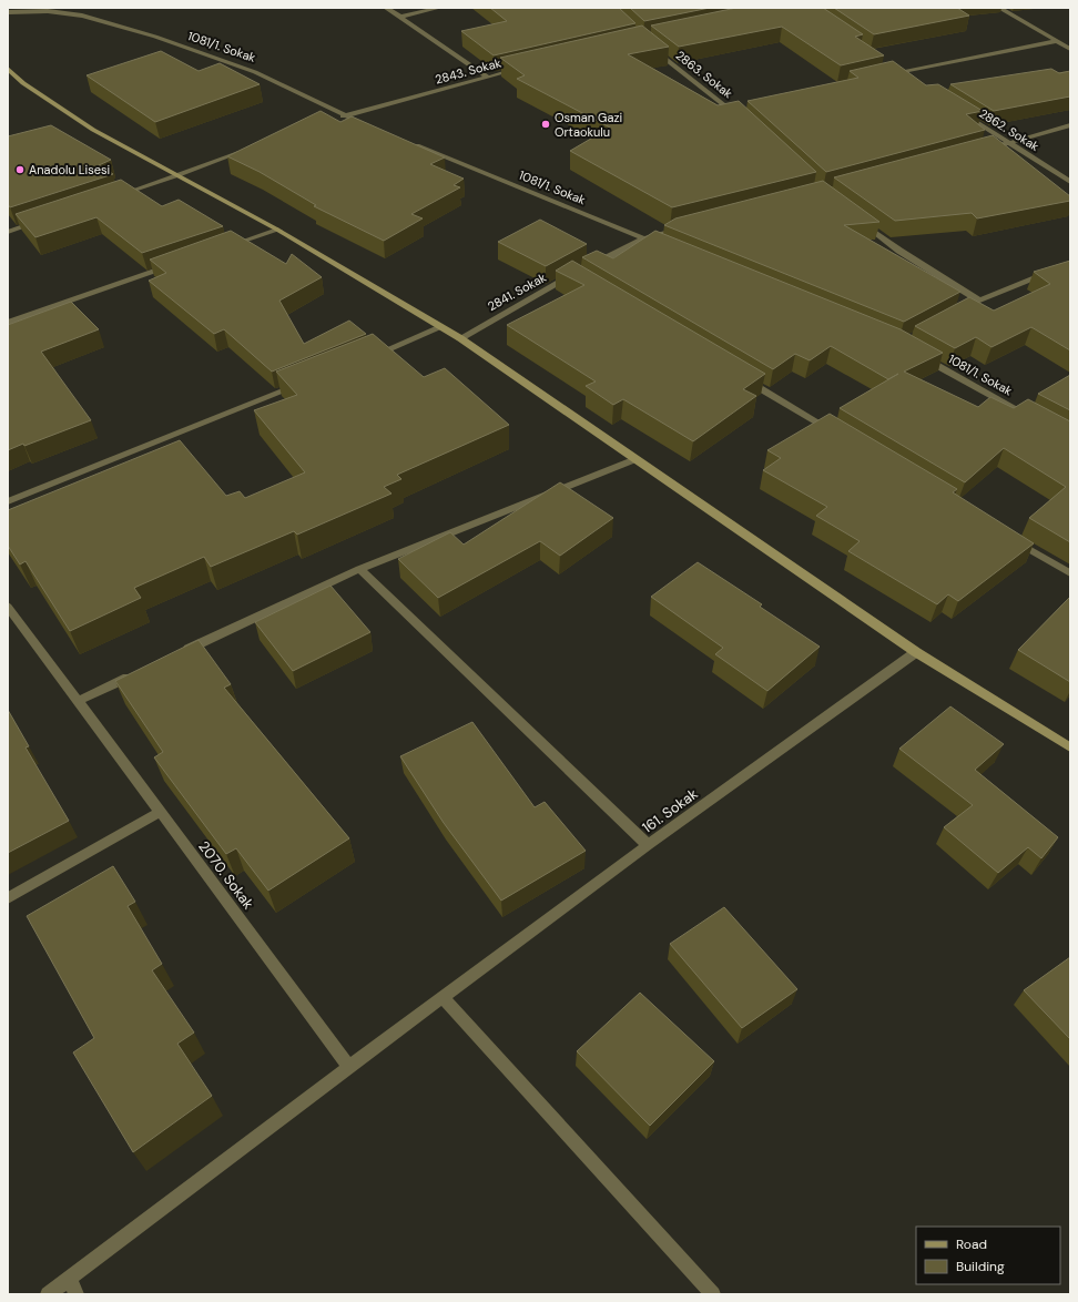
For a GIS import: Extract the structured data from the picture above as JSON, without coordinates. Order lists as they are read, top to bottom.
{
  "streets": {
    "street": [
      "1081/1. Sokak",
      "2843. Sokak",
      "2863. Sokak",
      "2862. Sokak",
      "2841. Sokak",
      "161. Sokak",
      "2070. Sokak"
    ]
  },
  "crossings": [
    ["1081/1. Sokak", "2843. Sokak"],
    ["1081/1. Sokak", "2841. Sokak"]
  ],
  "places": ["Osman Gazi Ortaokulu", "Anadolu Lisesi"],
  "legend": ["Road", "Building"]
}
